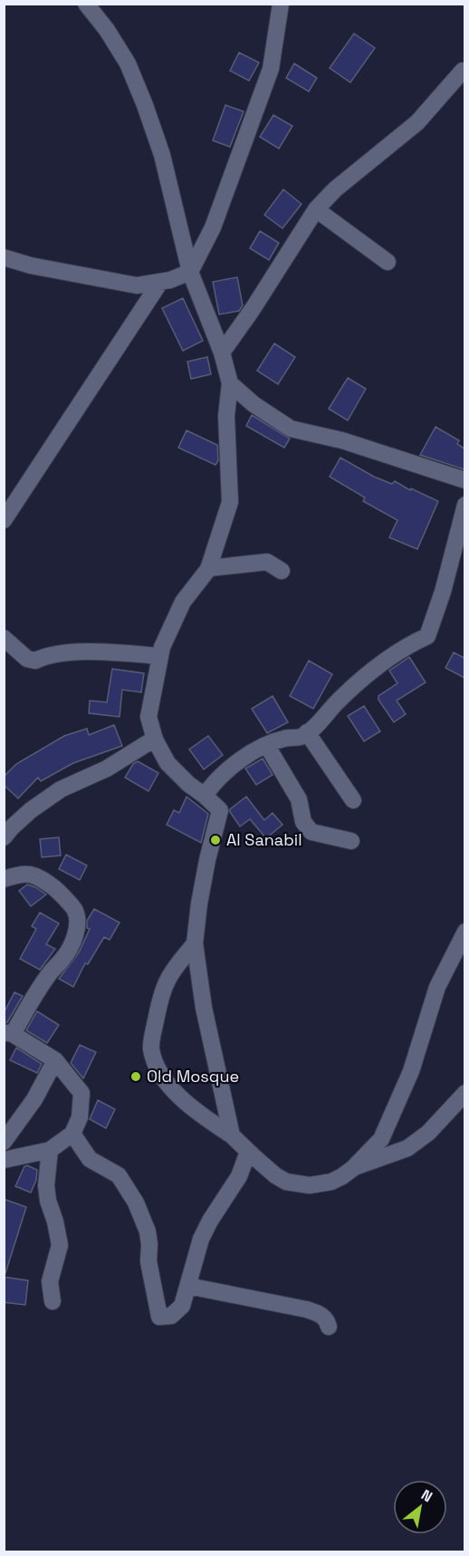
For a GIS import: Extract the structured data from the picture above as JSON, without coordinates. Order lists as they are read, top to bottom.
{
  "places": ["Al Sanabil", "Old Mosque"],
  "north": "top right"
}
